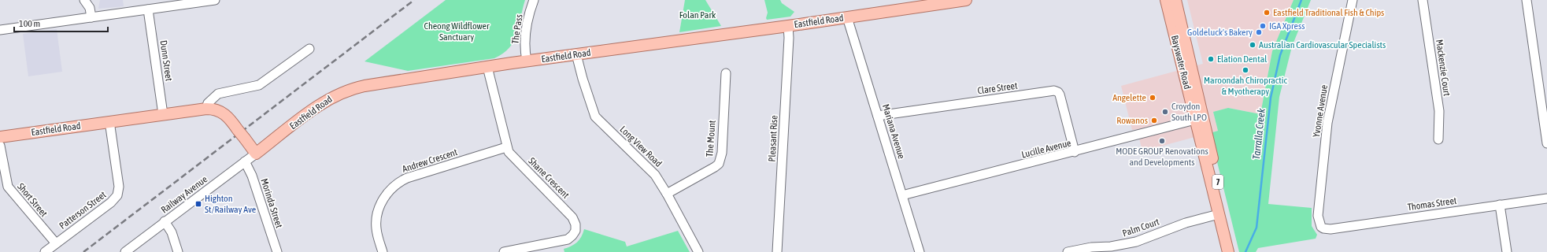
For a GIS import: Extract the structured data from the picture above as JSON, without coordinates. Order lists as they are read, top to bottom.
{
  "streets": {
    "main road": ["Eastfield Road", "Bayswater Road", "7"],
    "street": [
      "The Pass",
      "Dunn Street",
      "Mackenzie Court",
      "Clare Street",
      "Yvonne Avenue",
      "Mariana Avenue",
      "The Mount",
      "Pleasant Rise",
      "Long View Road",
      "Lucille Avenue",
      "Andrew Crescent",
      "Shane Crescent",
      "Railway Avenue",
      "Short Street",
      "Morinda Street",
      "Thomas Street",
      "Patterson Street",
      "Palm Court"
    ]
  },
  "crossings": [
    ["Eastfield Road", "The Pass"],
    ["Eastfield Road", "Dunn Street"],
    ["Eastfield Road", "Mariana Avenue"],
    ["Eastfield Road", "Pleasant Rise"],
    ["Eastfield Road", "Long View Road"],
    ["Eastfield Road", "Shane Crescent"],
    ["Eastfield Road", "Railway Avenue"],
    ["Eastfield Road", "Patterson Street"],
    ["Bayswater Road", "Lucille Avenue"],
    ["Bayswater Road", "Palm Court"],
    ["Clare Street", "Mariana Avenue"],
    ["Clare Street", "Lucille Avenue"],
    ["Yvonne Avenue", "Thomas Street"],
    ["Mariana Avenue", "Lucille Avenue"],
    ["The Mount", "Long View Road"],
    ["Andrew Crescent", "Shane Crescent"],
    ["Railway Avenue", "Morinda Street"],
    ["Short Street", "Patterson Street"]
  ],
  "water": ["Tarralla Creek"],
  "parks": ["Folan Park", "Cheong Wildflower Sanctuary"],
  "places": {
    "other": [
      "Eastfield Traditional Fish & Chips",
      "IGA Xpress",
      "Goldeluck's Bakery",
      "Australian Cardiovascular Specialists",
      "Elation Dental",
      "Maroondah Chiropractic & Myotherapy",
      "Angelette",
      "Croydon South LPO",
      "Rowanos",
      "MODE GROUP Renovations and Developments"
    ],
    "transit": ["Highton St/Railway Ave"]
  },
  "scale_bar": "100 m"
}
